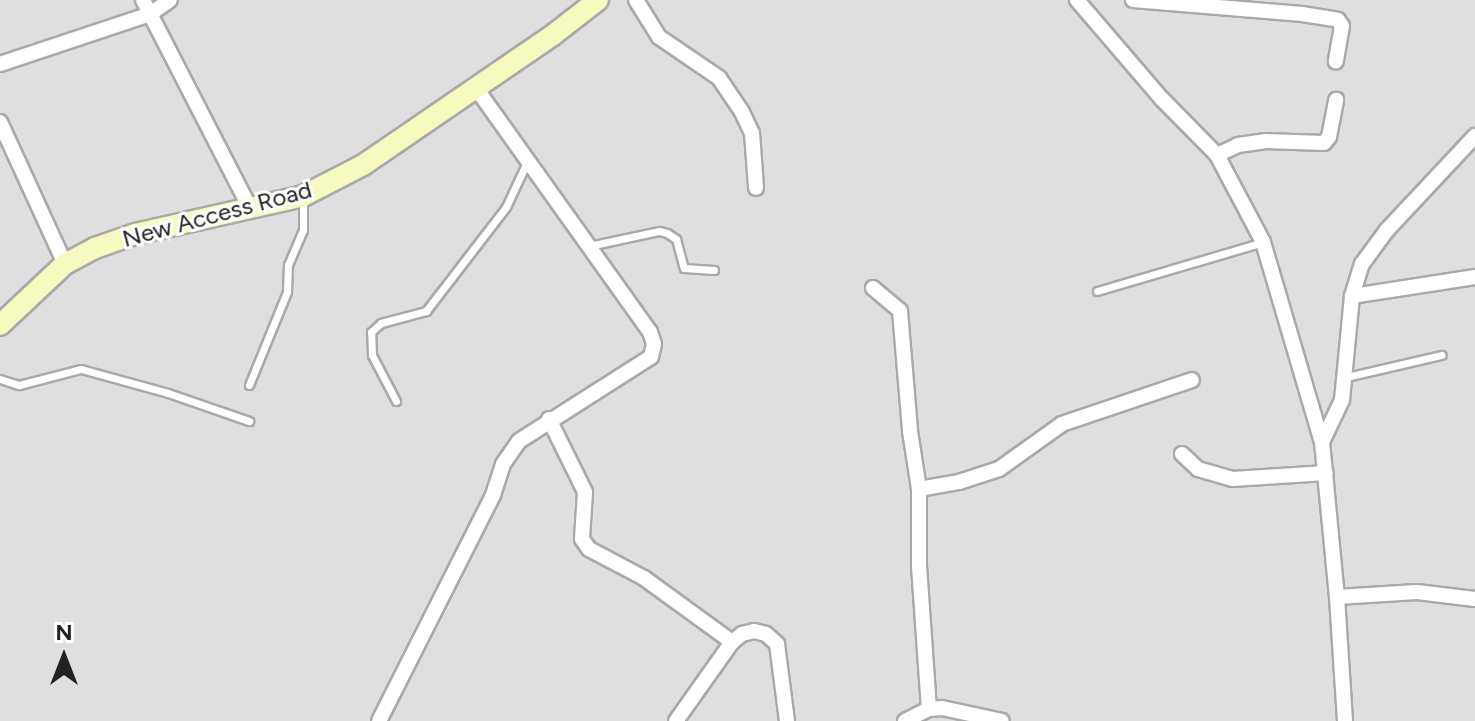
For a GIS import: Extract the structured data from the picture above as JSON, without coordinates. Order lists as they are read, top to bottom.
{
  "streets": {
    "main road": ["New Access Road"]
  },
  "north": "top"
}
